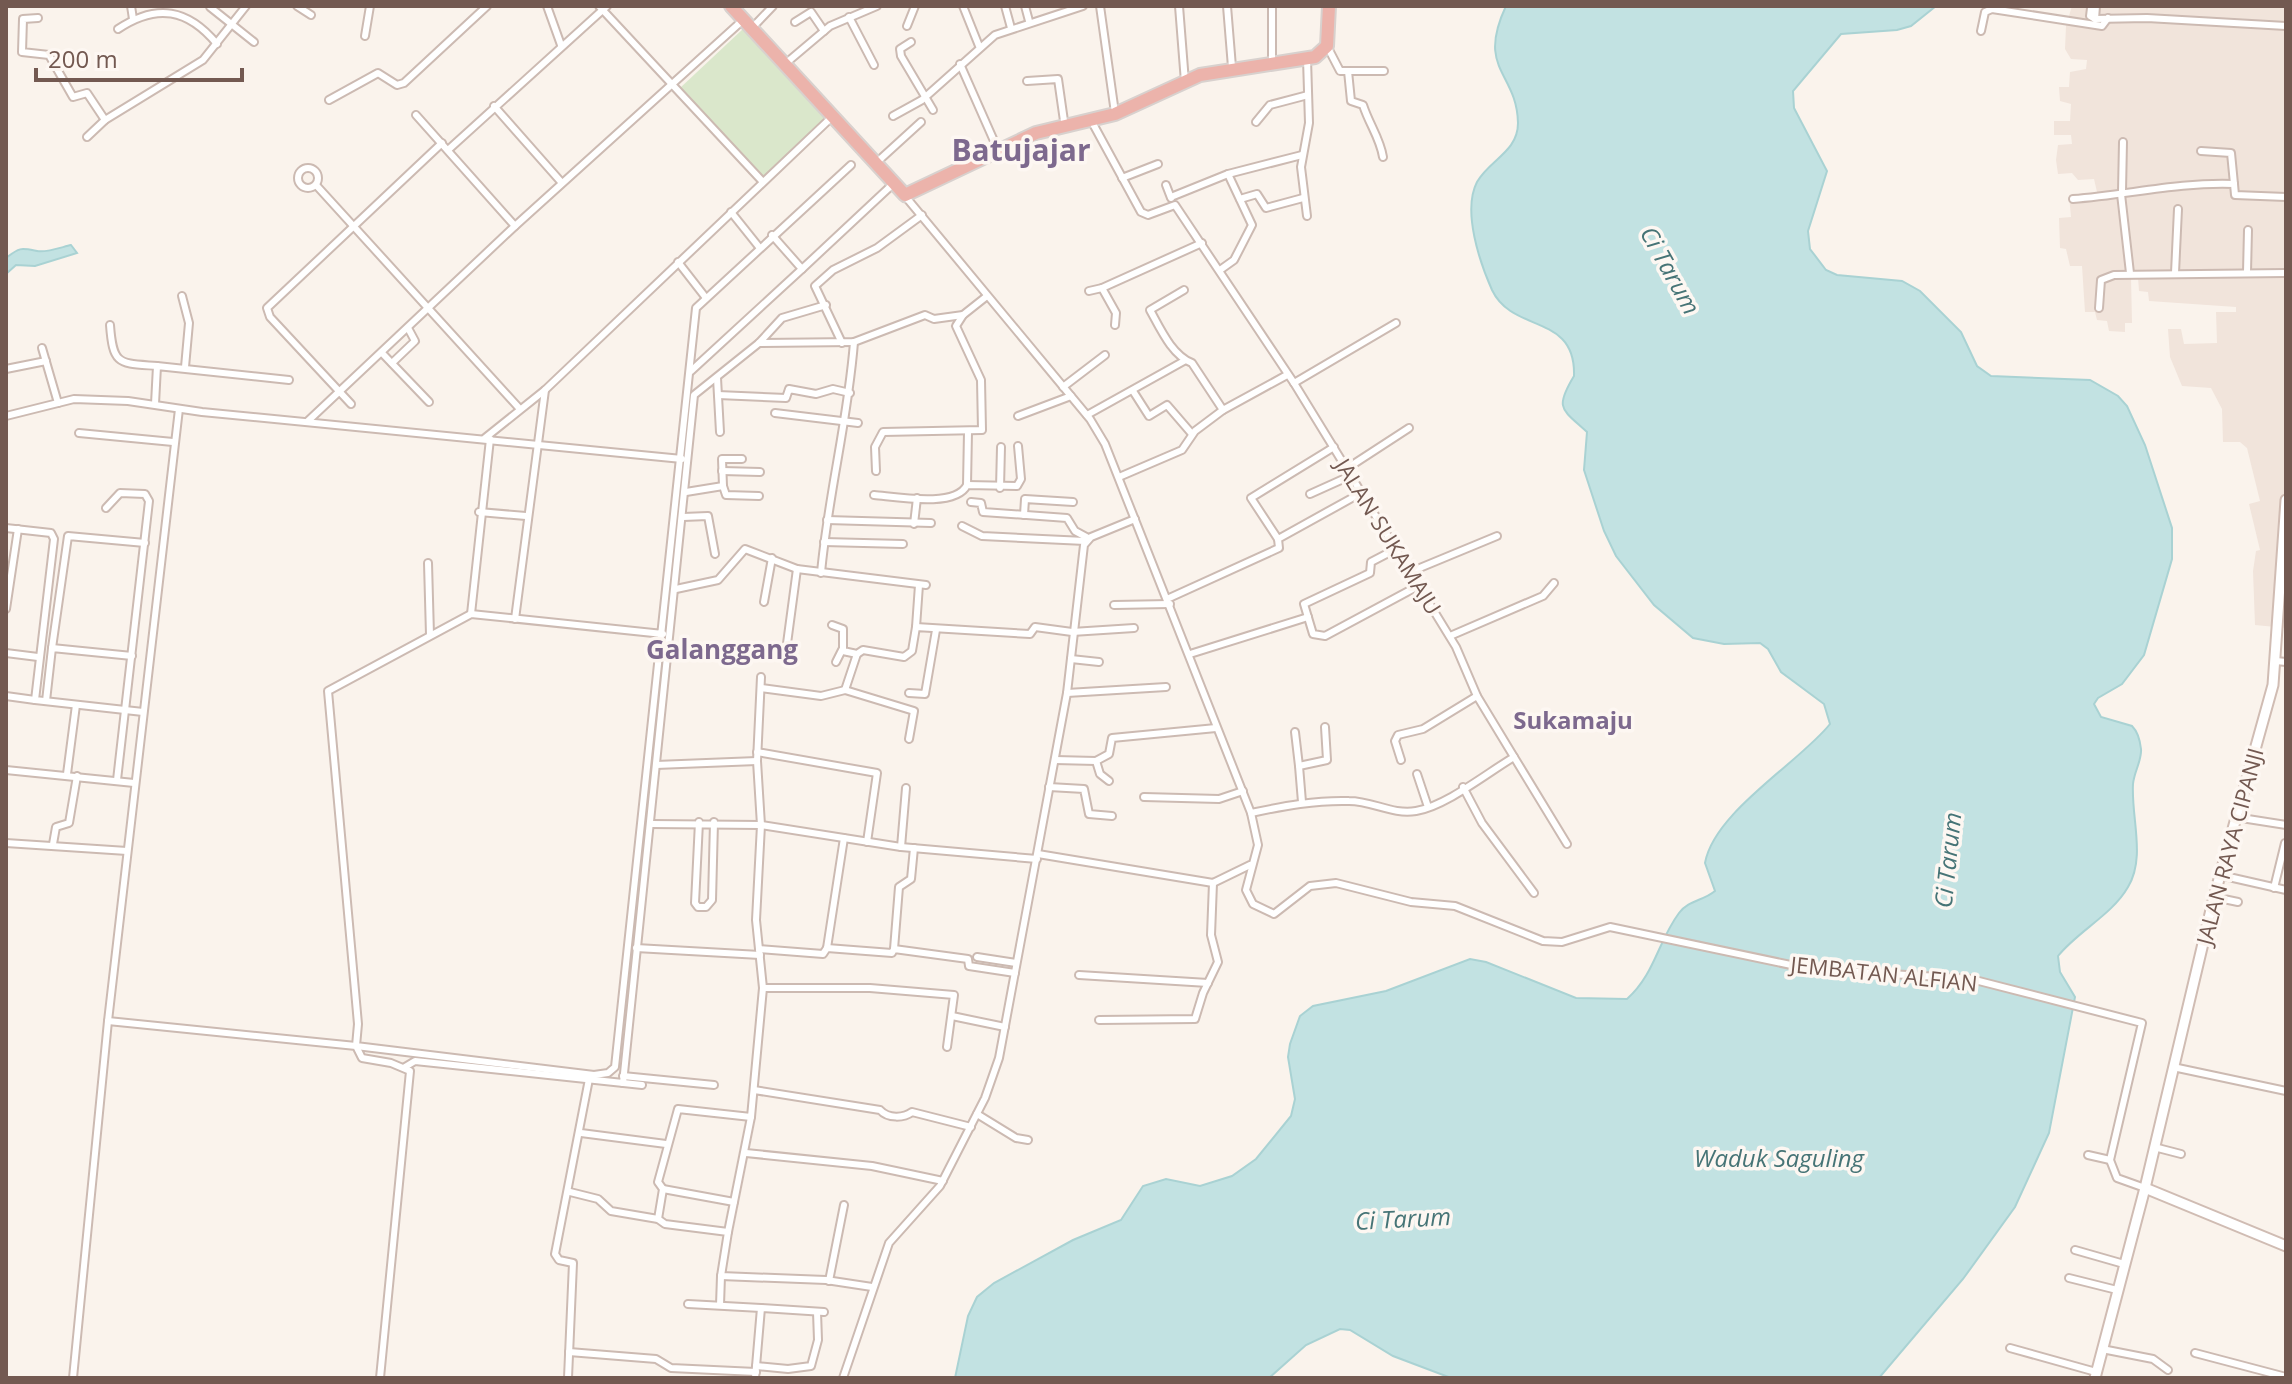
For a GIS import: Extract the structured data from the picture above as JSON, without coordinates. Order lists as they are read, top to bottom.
{
  "streets": {
    "main road": ["JALAN RAYA CIPANJI"],
    "street": ["JALAN SUKAMAJU", "JEMBATAN ALFIAN"]
  },
  "districts": ["Batujajar", "Galanggang", "Sukamaju"],
  "water": ["Ci Tarum", "Waduk Saguling"],
  "scale_bar": "200 m"
}
